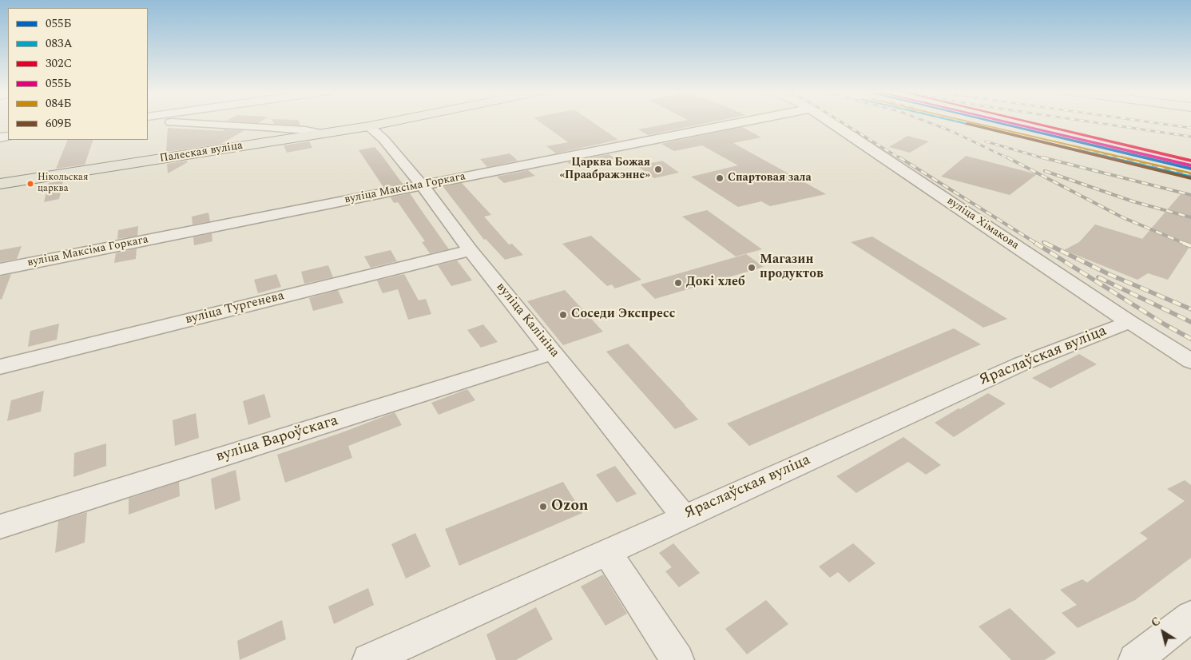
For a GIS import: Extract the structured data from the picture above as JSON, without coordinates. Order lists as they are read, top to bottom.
{
  "streets": {
    "main road": ["Палеская вуліца"],
    "street": [
      "вуліца Максіма Горкага",
      "вуліца Хімакова",
      "вуліца Тургенева",
      "вуліца Калініна",
      "Яраслаўская вуліца",
      "вуліца Вароўскага"
    ]
  },
  "crossings": [
    ["Палеская вуліца", "вуліца Калініна"],
    ["вуліца Максіма Горкага", "вуліца Калініна"],
    ["вуліца Хімакова", "Яраслаўская вуліца"],
    ["вуліца Тургенева", "вуліца Калініна"],
    ["вуліца Калініна", "Яраслаўская вуліца"],
    ["вуліца Калініна", "вуліца Вароўскага"]
  ],
  "places": [
    "Царква Божая «Праабражэнне»",
    "Спартовая зала",
    "Нікольская царква",
    "Магазин продуктов",
    "Докі хлеб",
    "Соседи Экспресс",
    "Ozon"
  ],
  "lines": [
    "transit line 055Б",
    "transit line 083А",
    "transit line 302С",
    "transit line 055Ь",
    "transit line 084Б",
    "transit line 609Б"
  ],
  "legend": [
    "055Б",
    "083А",
    "302С",
    "055Ь",
    "084Б",
    "609Б"
  ],
  "north": "top left"
}
